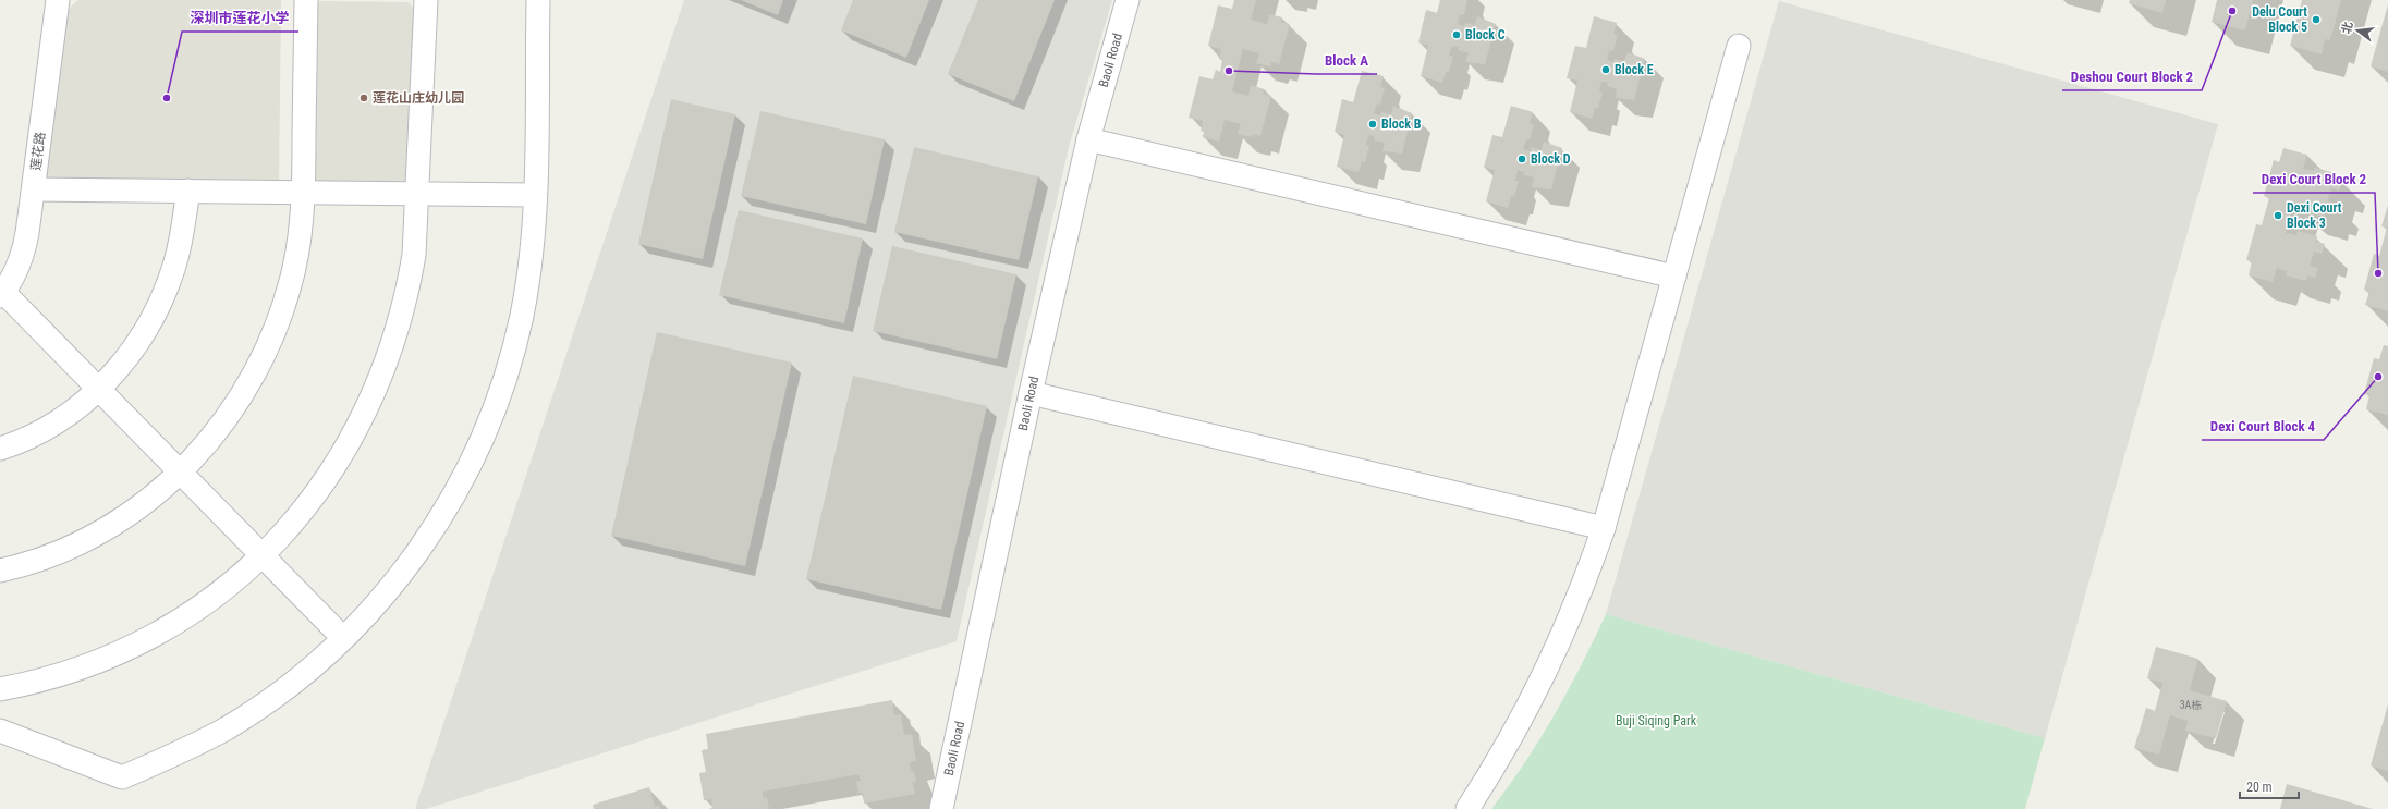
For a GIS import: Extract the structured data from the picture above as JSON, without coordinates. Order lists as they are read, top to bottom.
{
  "streets": {
    "street": ["Baoli Road", "莲花路"]
  },
  "parks": ["Buji Siqing Park"],
  "places": [
    "Deshou Court Block 2",
    "Delu Court Block 5",
    "Block C",
    "Block E",
    "Block A",
    "深圳市莲花小学",
    "莲花山庄幼儿园",
    "Block B",
    "Block D",
    "Dexi Court Block 3",
    "Dexi Court Block 2",
    "Dexi Court Block 4"
  ],
  "house_numbers": ["3A栋"],
  "scale_bar": "20 m",
  "north": "left"
}
